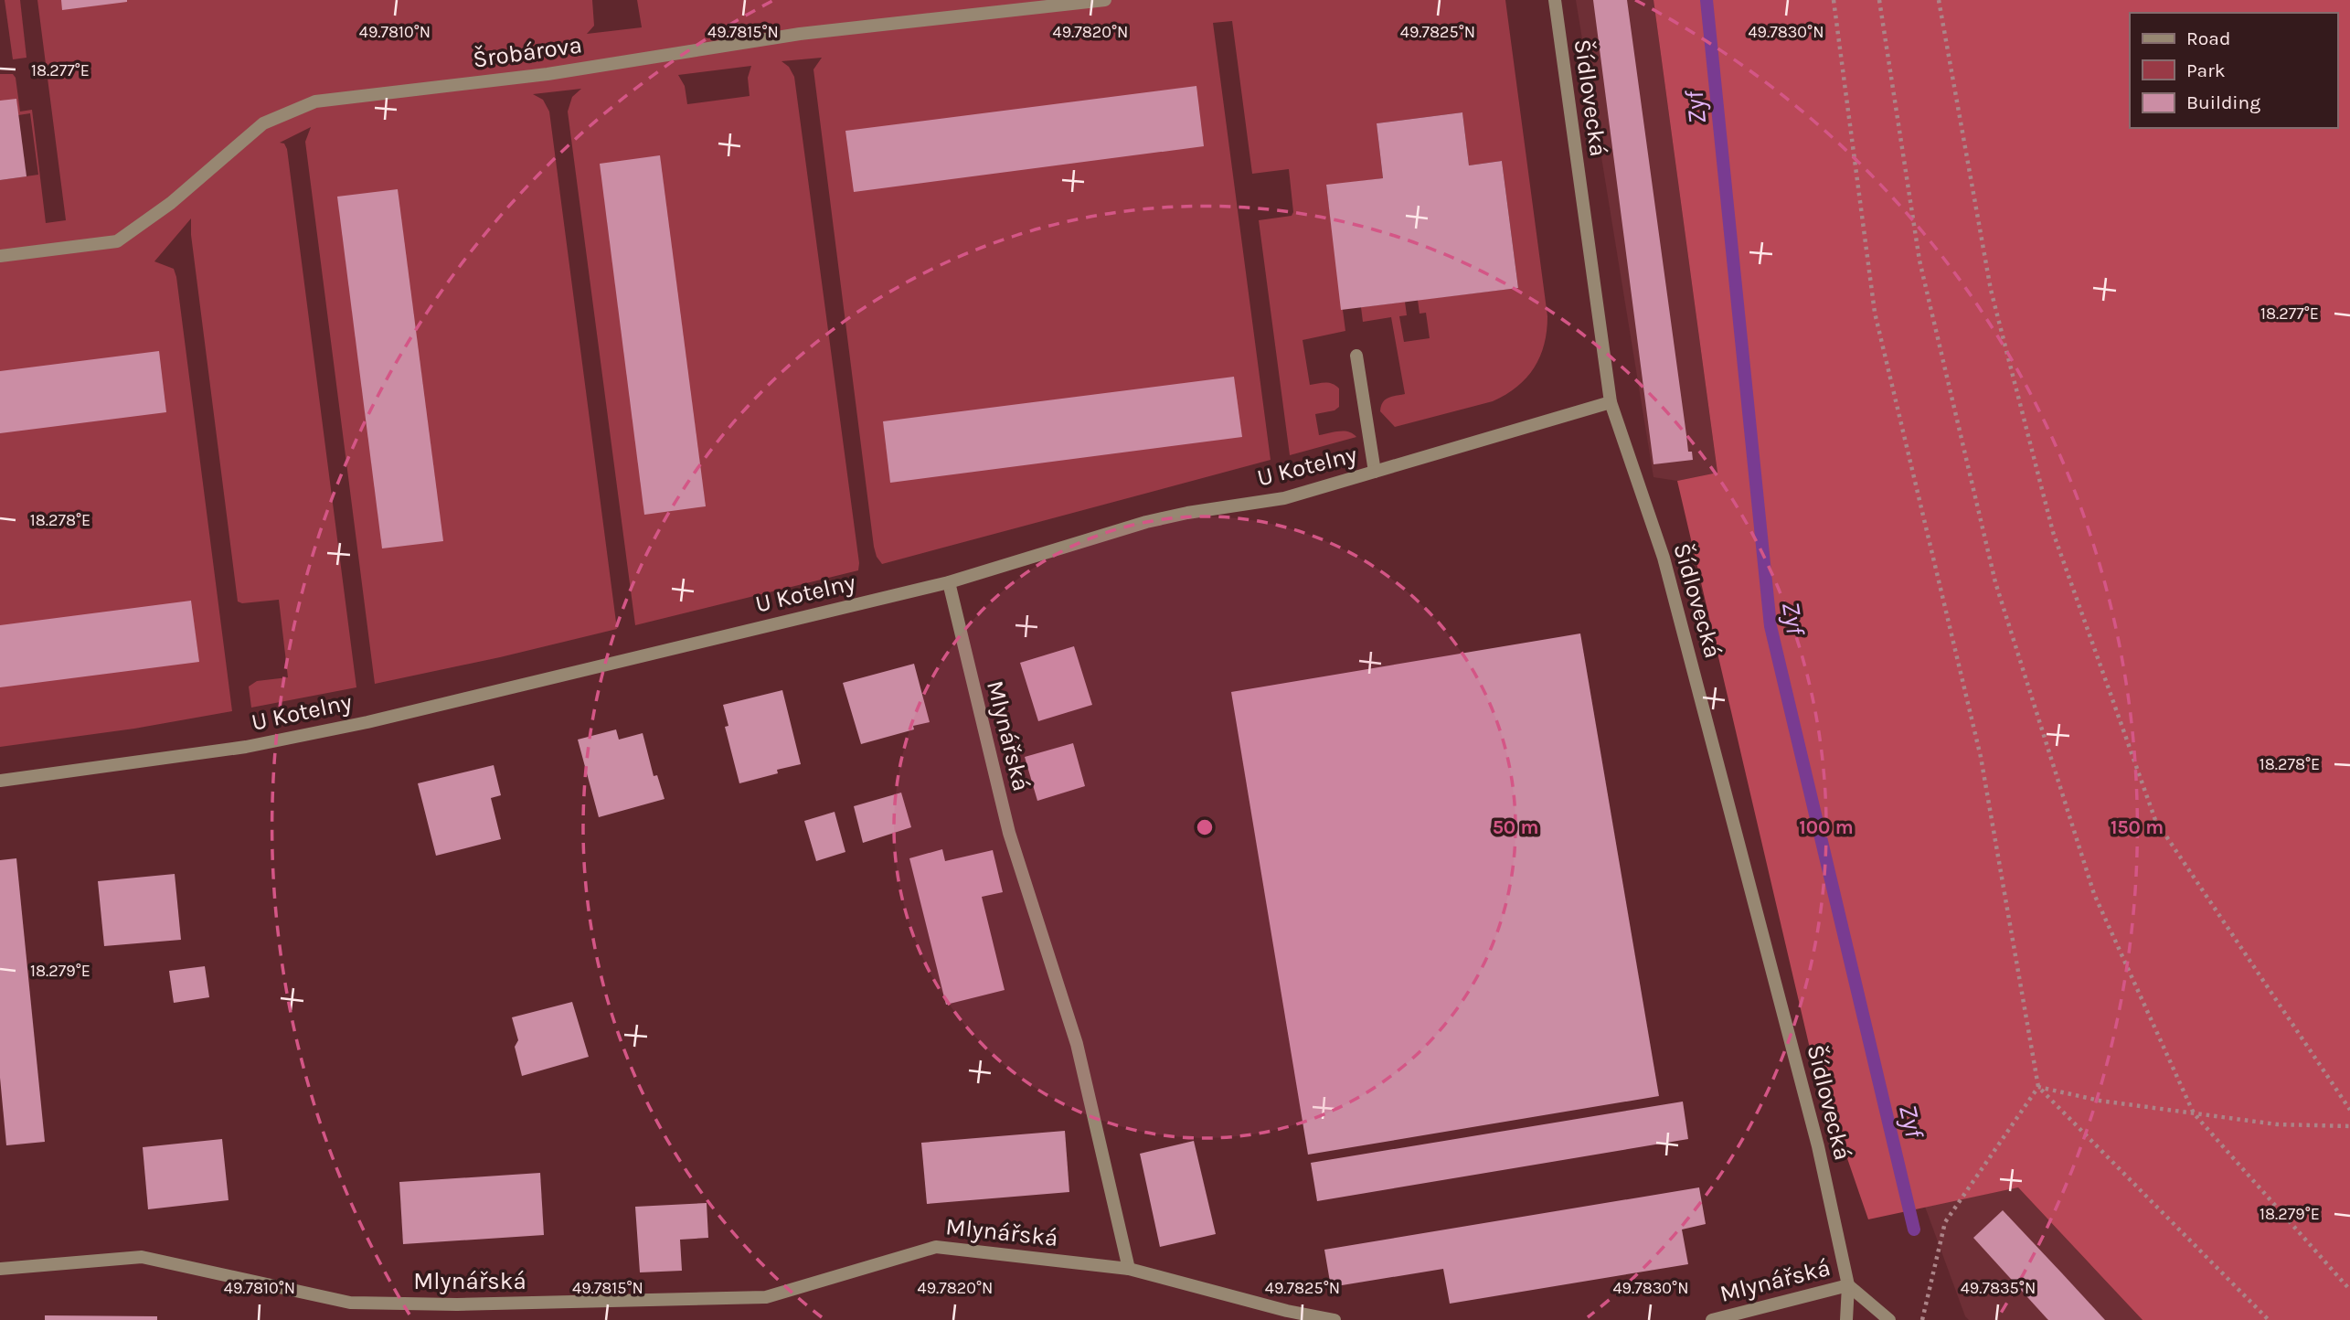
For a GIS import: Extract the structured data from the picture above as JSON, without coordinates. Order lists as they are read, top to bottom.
{
  "streets": {
    "street": [
      "Šrobárova",
      "Šídlovecká",
      "U Kotelny",
      "Mlynářská"
    ]
  },
  "crossings": [
    ["Šídlovecká", "U Kotelny"],
    ["Šídlovecká", "Mlynářská"],
    ["U Kotelny", "Mlynářská"]
  ],
  "water": ["Zyf"],
  "legend": ["Road", "Park", "Building"],
  "coordinates": [
    "49.7810°N",
    "49.7815°N",
    "49.7820°N",
    "49.7825°N",
    "49.7830°N",
    "18.277°E",
    "18.278°E",
    "18.279°E",
    "49.7835°N"
  ],
  "rings": ["50 m", "100 m", "150 m"]
}
